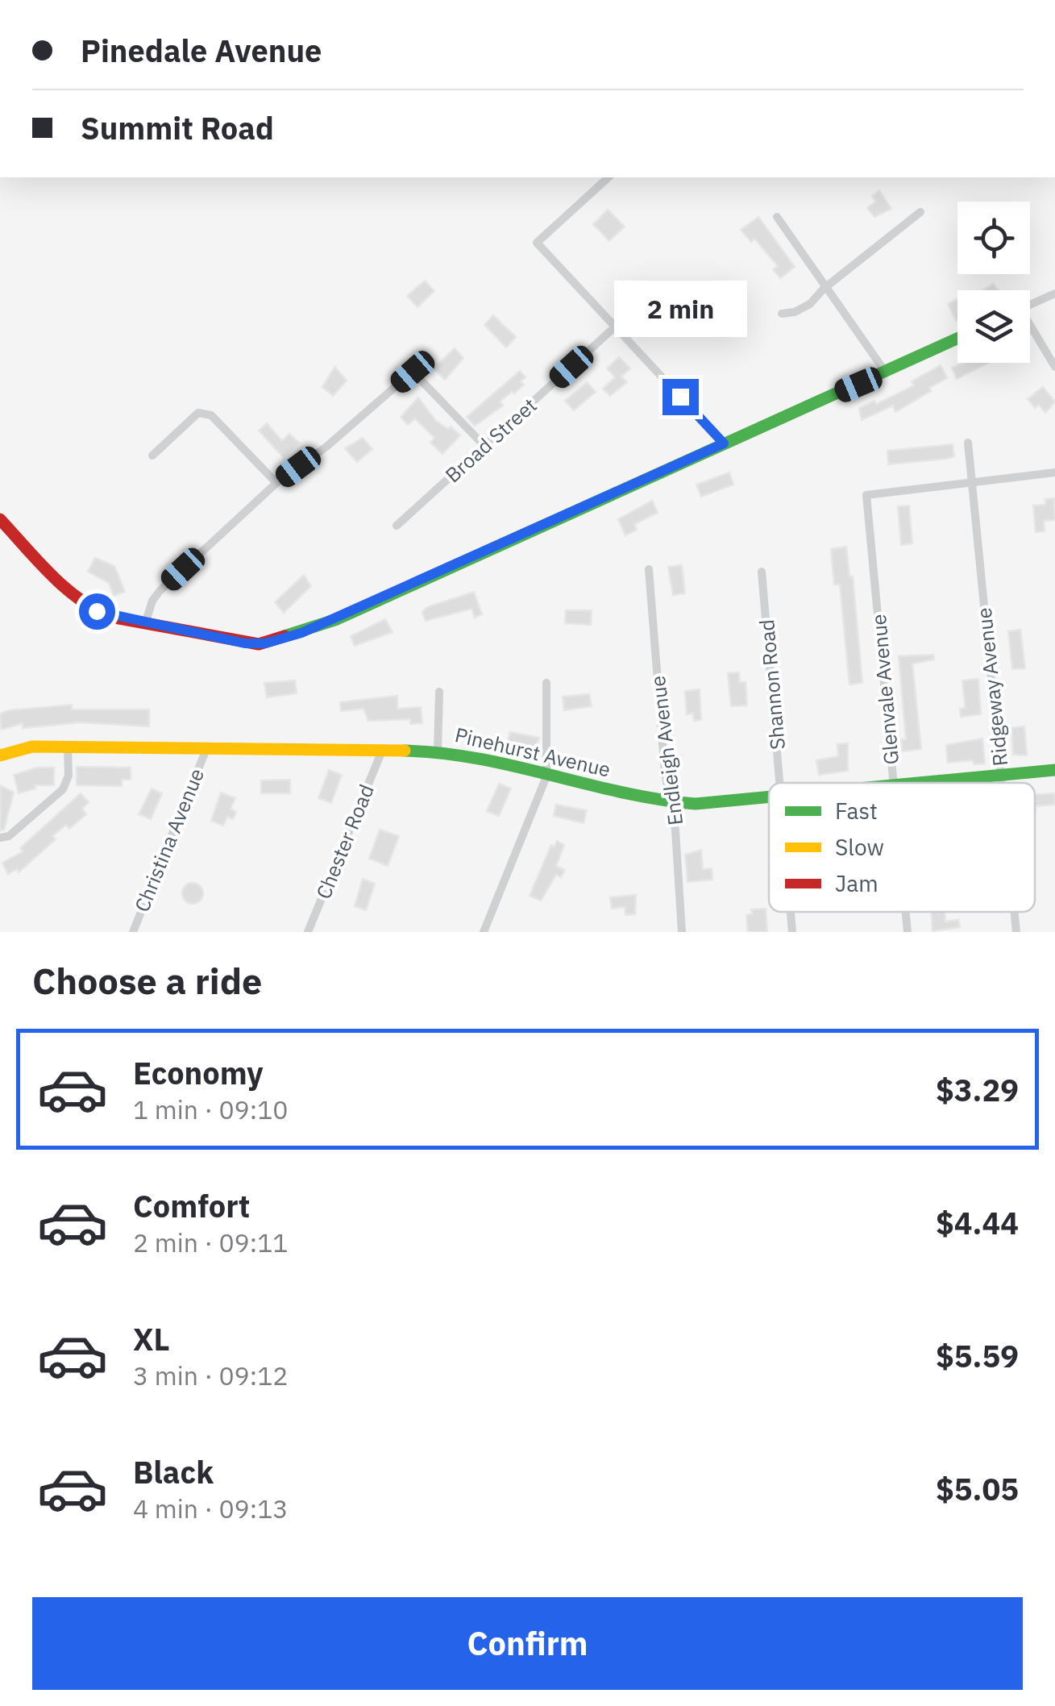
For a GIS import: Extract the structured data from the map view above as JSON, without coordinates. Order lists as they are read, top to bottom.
{
  "streets": {
    "street": [
      "Broad Street",
      "Shannon Road",
      "Ridgeway Avenue",
      "Glenvale Avenue",
      "Endleigh Avenue",
      "Pinehurst Avenue",
      "Christina Avenue",
      "Chester Road"
    ]
  },
  "crossings": [
    ["Ridgeway Avenue", "Glenvale Avenue"],
    ["Ridgeway Avenue", "Pinehurst Avenue"],
    ["Endleigh Avenue", "Pinehurst Avenue"],
    ["Pinehurst Avenue", "Christina Avenue"],
    ["Pinehurst Avenue", "Chester Road"]
  ],
  "legend": ["Fast", "Slow", "Jam"],
  "page": {
    "banner": ["Pinedale Avenue", "Summit Road"],
    "bubble": "2 min",
    "heading": "Choose a ride",
    "list": [
      {
        "name": "Economy",
        "note": "1 min · 09:10",
        "value": "$3.29"
      },
      {
        "name": "Comfort",
        "note": "2 min · 09:11",
        "value": "$4.44"
      },
      {
        "name": "XL",
        "note": "3 min · 09:12",
        "value": "$5.59"
      },
      {
        "name": "Black",
        "note": "4 min · 09:13",
        "value": "$5.05"
      }
    ],
    "buttons": "Confirm"
  }
}
